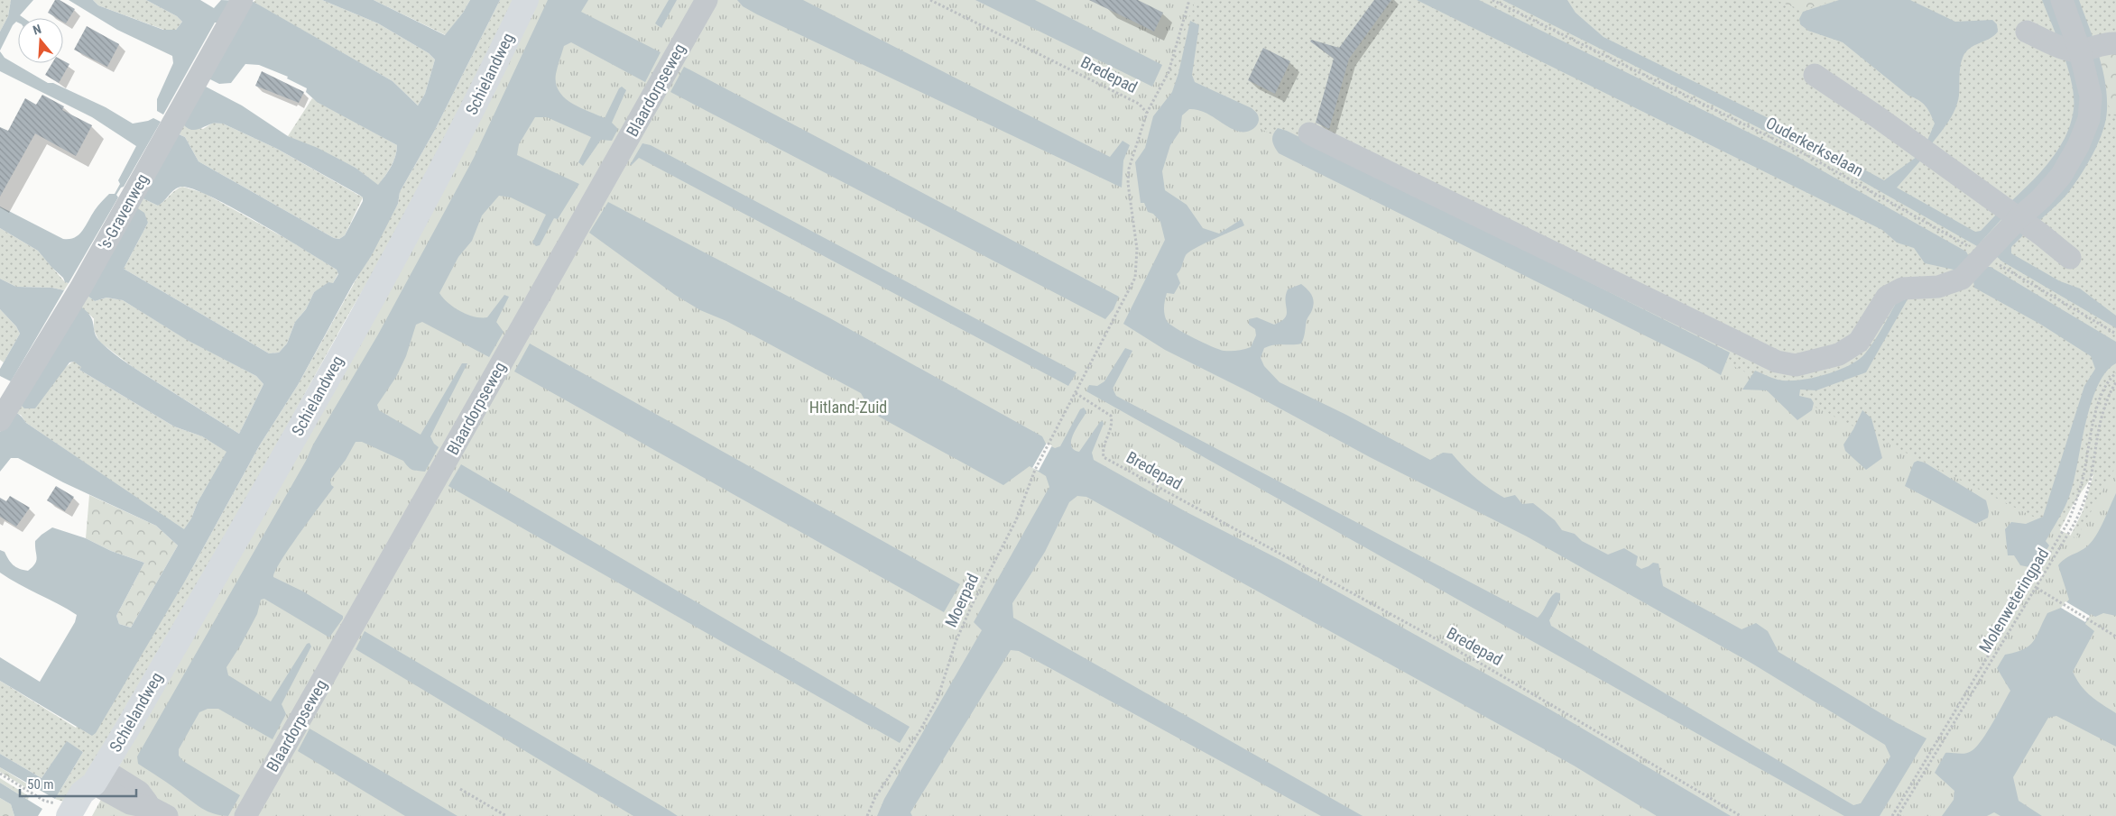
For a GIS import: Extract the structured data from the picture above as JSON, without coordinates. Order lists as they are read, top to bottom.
{
  "streets": {
    "main road": ["Schielandweg"],
    "street": ["Blaardorpseweg", "'s-Gravenweg"],
    "path": [
      "Bredepad",
      "Ouderkerkselaan",
      "Moerpad",
      "Molenweteringpad"
    ]
  },
  "crossings": [
    ["Bredepad", "Moerpad"]
  ],
  "parks": ["Hitland-Zuid"],
  "scale_bar": "50 m",
  "north": "top"
}
